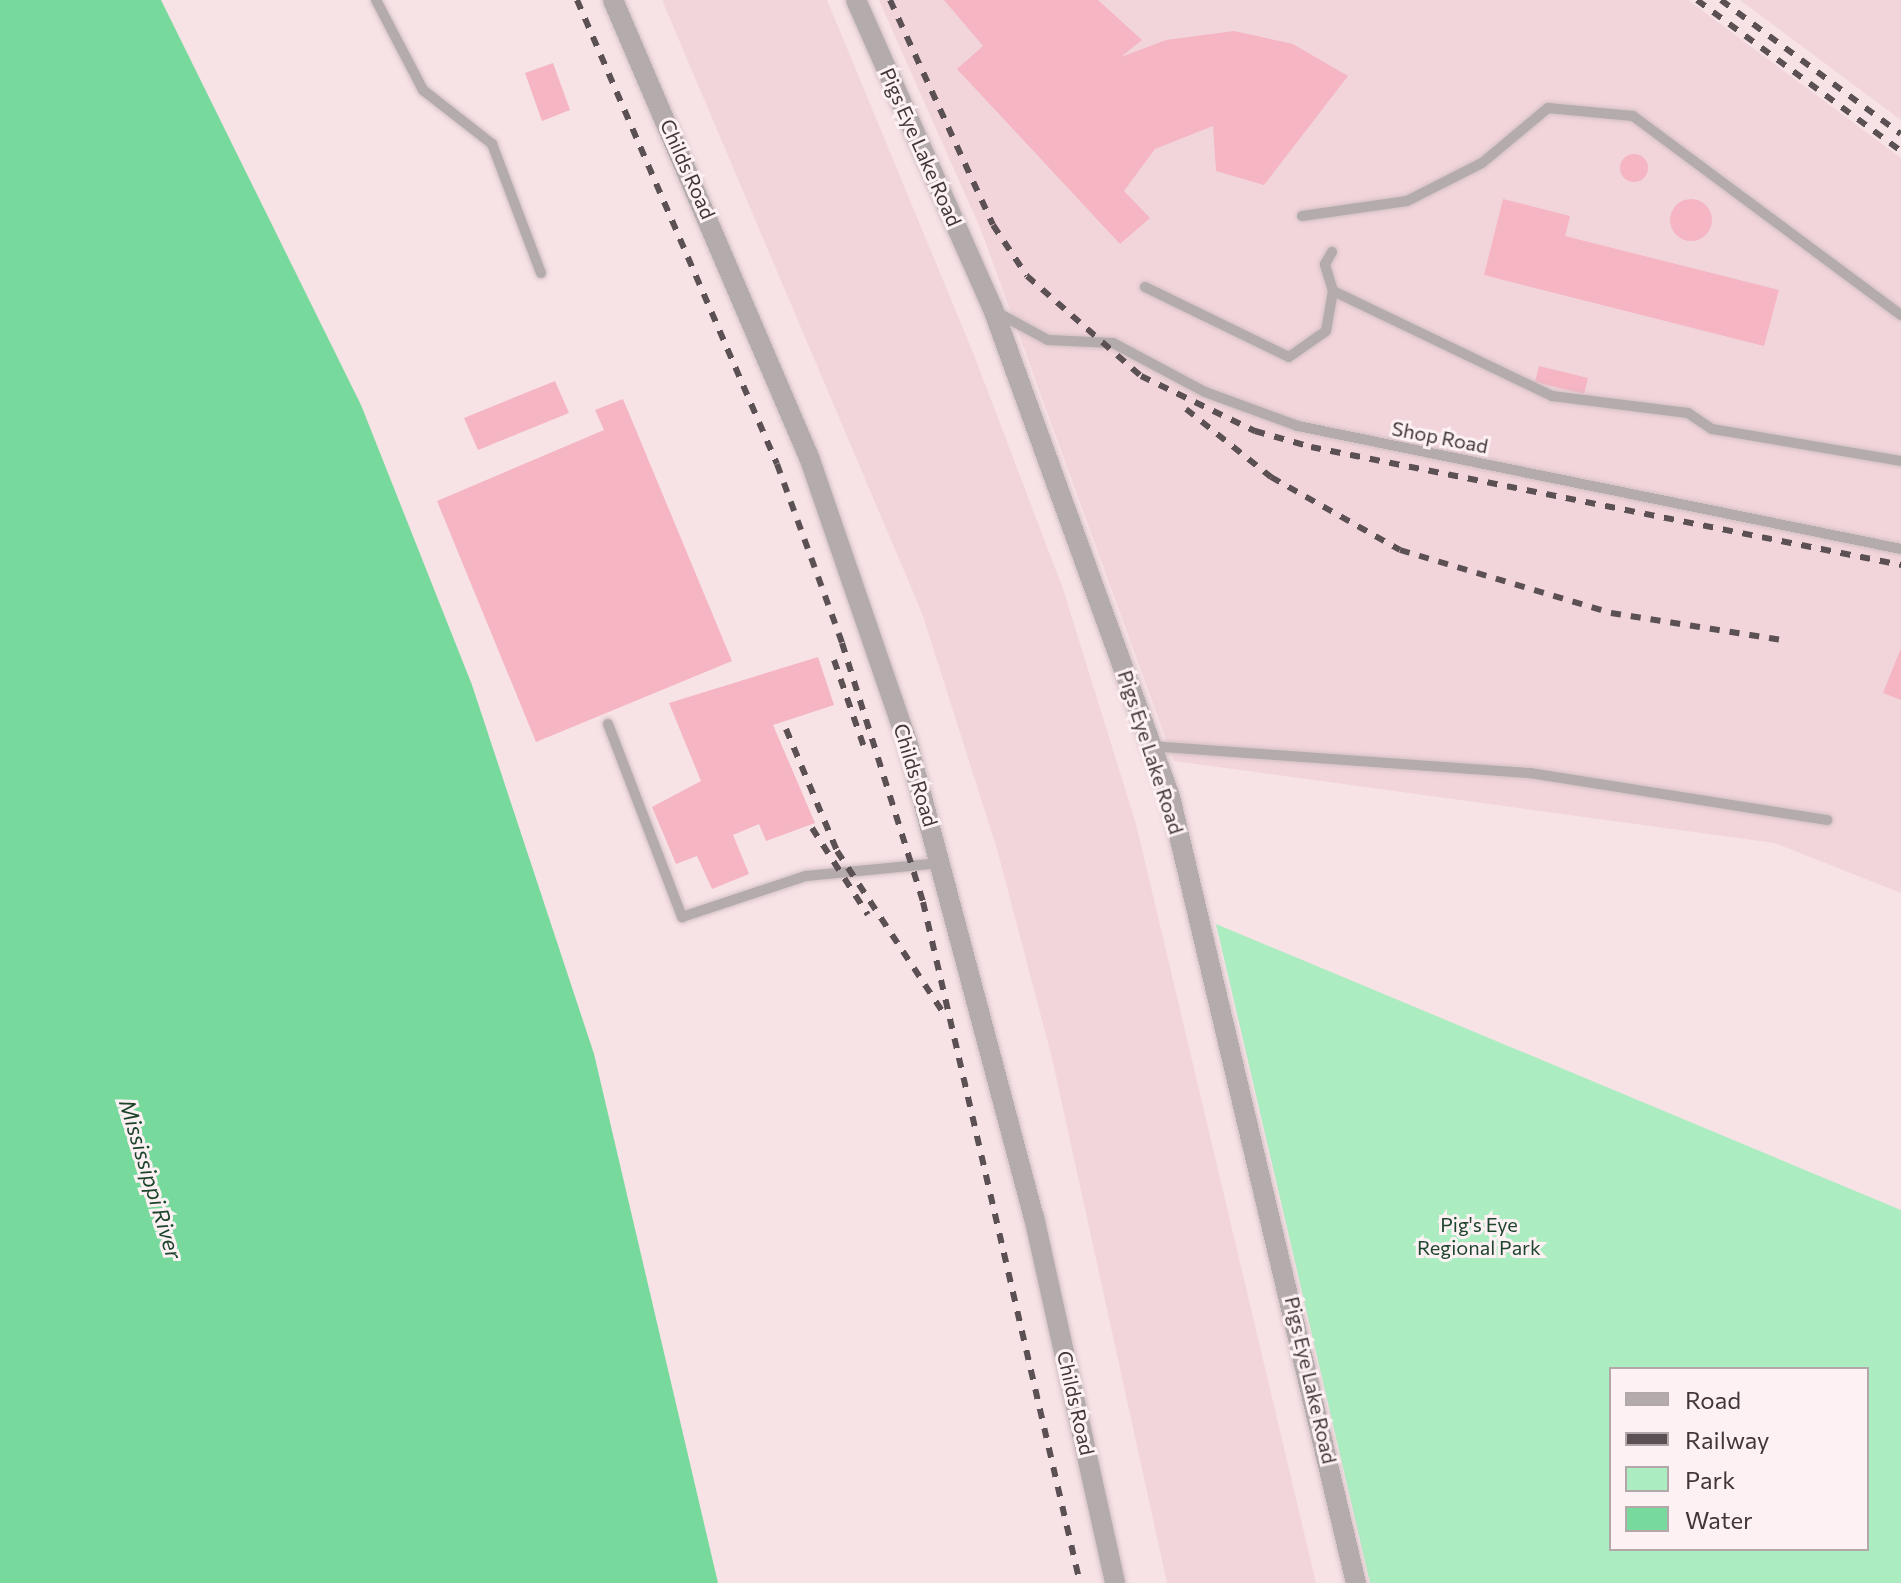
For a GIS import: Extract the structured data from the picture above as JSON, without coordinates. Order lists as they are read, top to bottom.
{
  "streets": {
    "street": ["Pigs Eye Lake Road", "Childs Road"],
    "lane": ["Shop Road"]
  },
  "crossings": [
    ["Pigs Eye Lake Road", "Shop Road"]
  ],
  "water": ["Mississippi River"],
  "parks": ["Pig's Eye Regional Park"],
  "legend": [
    "Road",
    "Railway",
    "Park",
    "Water"
  ]
}
